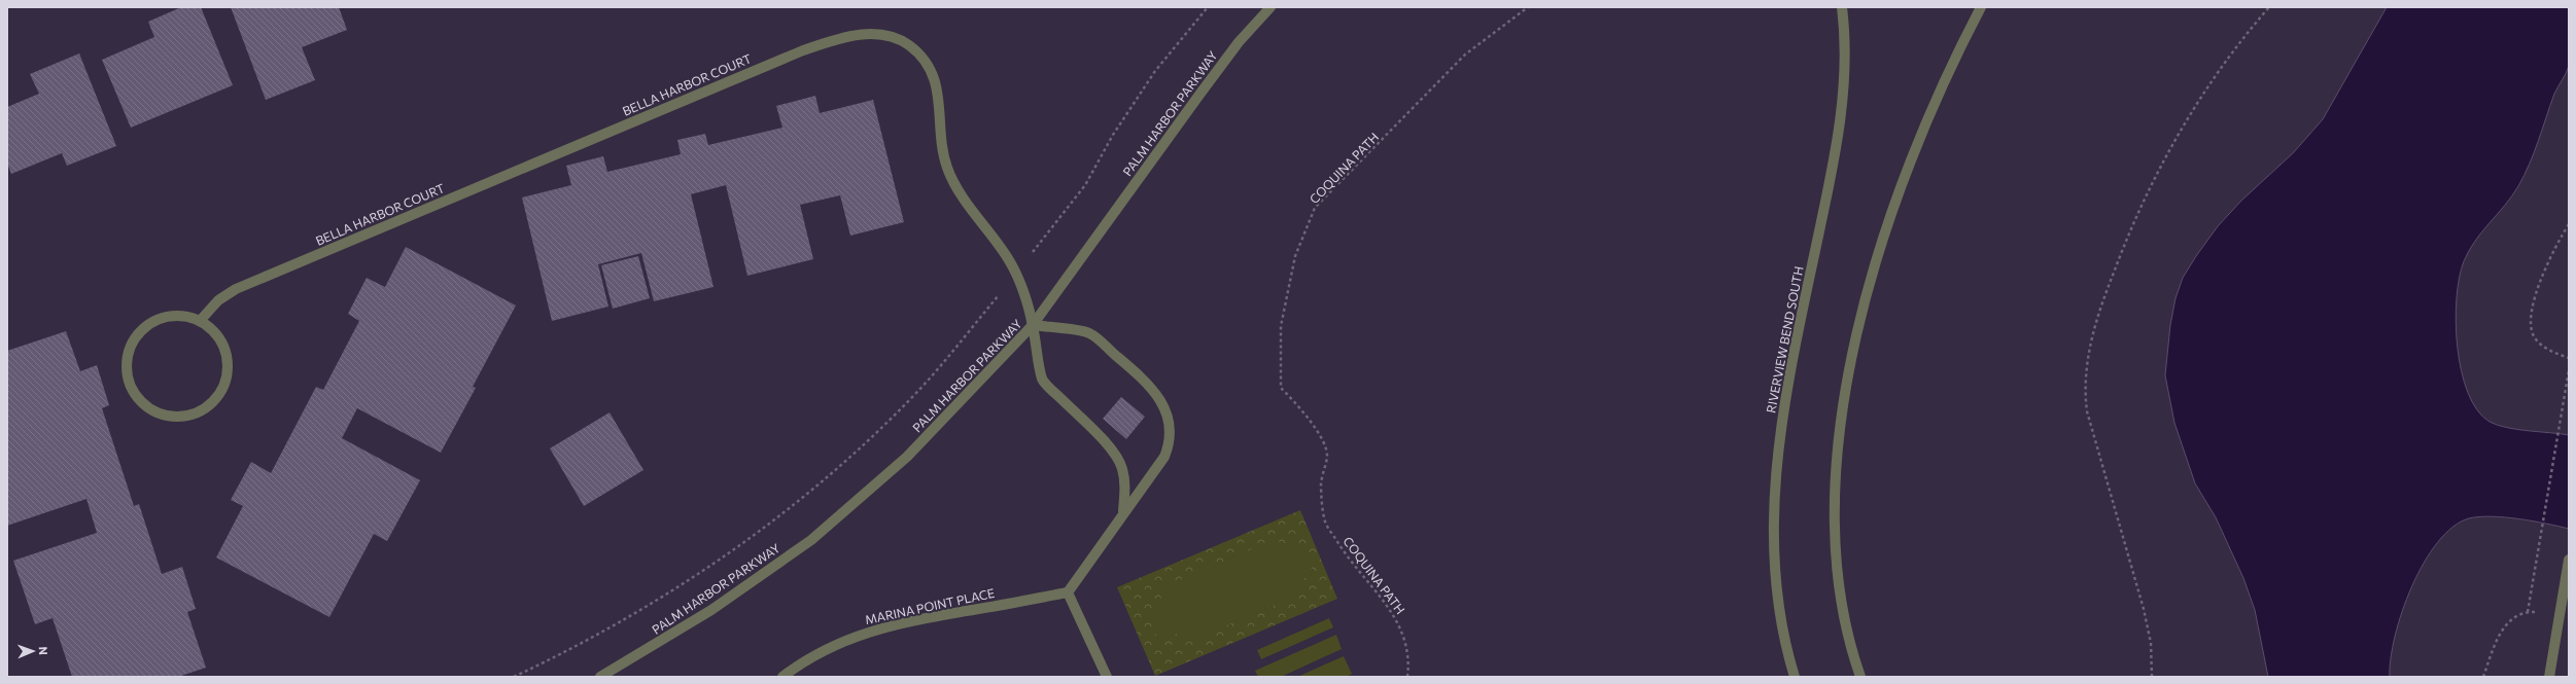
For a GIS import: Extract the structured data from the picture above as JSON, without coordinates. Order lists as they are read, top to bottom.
{
  "streets": {
    "street": [
      "BELLA HARBOR COURT",
      "PALM HARBOR PARKWAY",
      "RIVERVIEW BEND SOUTH",
      "MARINA POINT PLACE"
    ],
    "path": ["COQUINA PATH"]
  },
  "crossings": [
    ["BELLA HARBOR COURT", "PALM HARBOR PARKWAY"]
  ],
  "north": "right"
}
